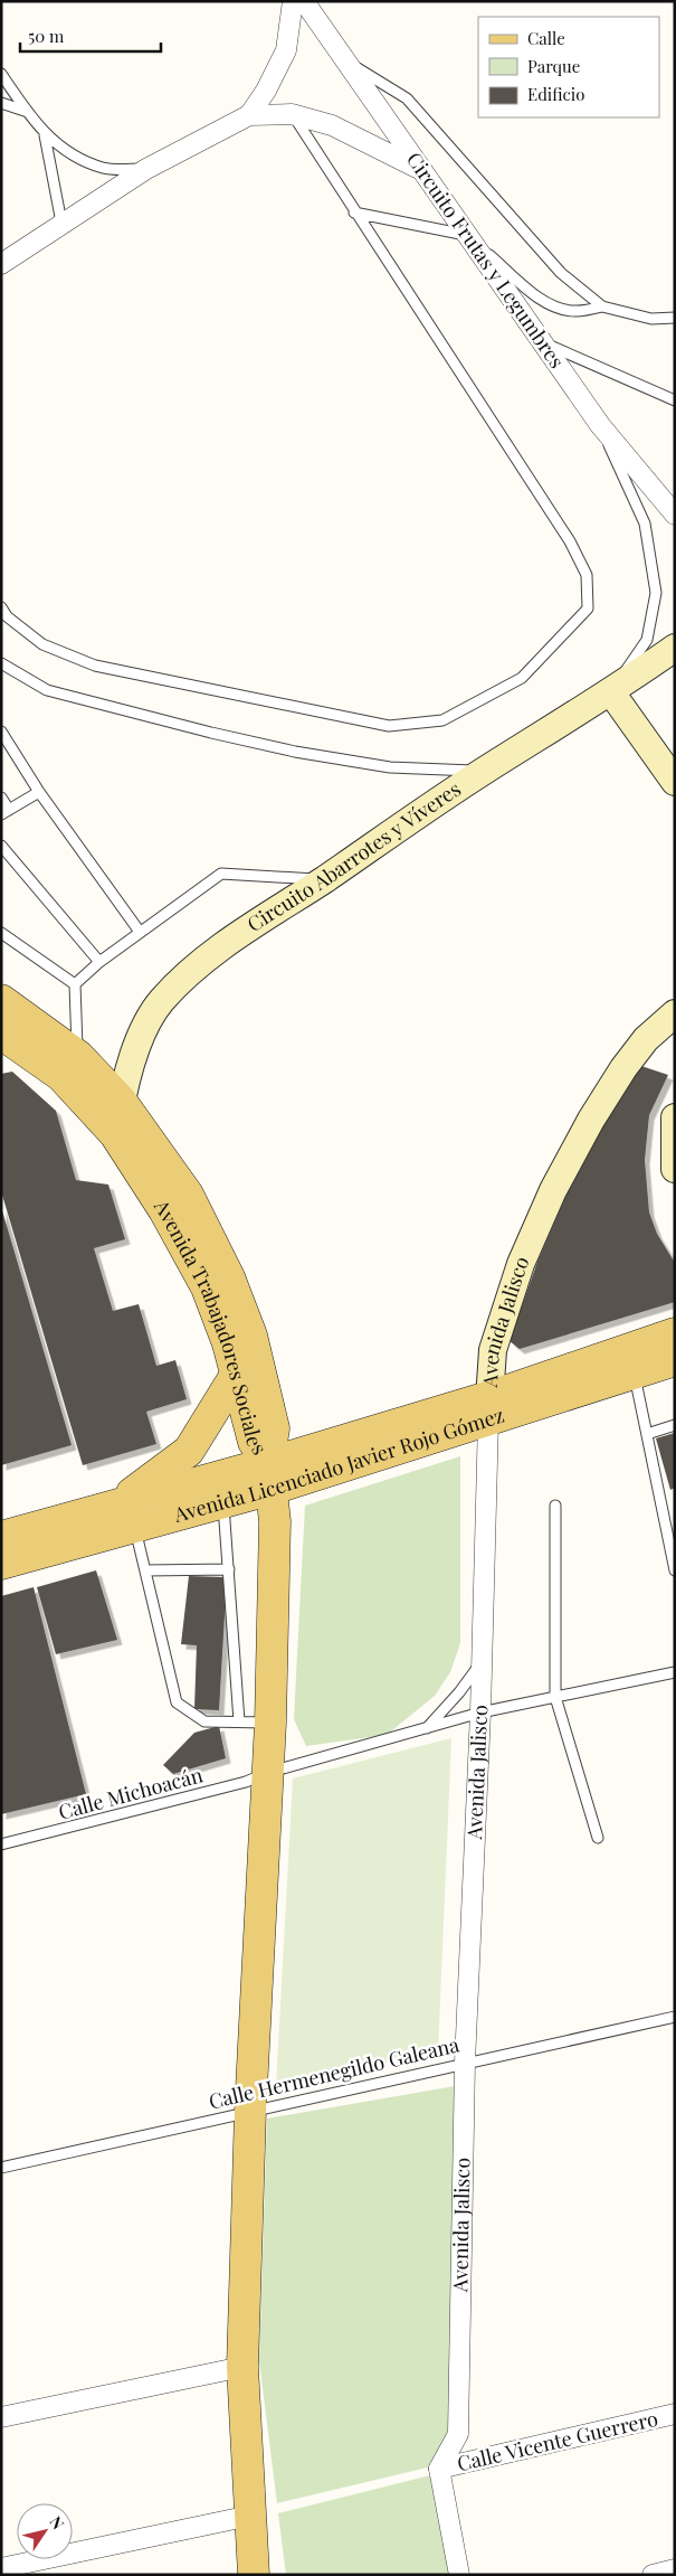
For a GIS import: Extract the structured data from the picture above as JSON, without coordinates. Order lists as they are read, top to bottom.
{
  "streets": {
    "main road": [
      "Circuito Abarrotes y Víveres",
      "Avenida Jalisco",
      "Avenida Trabajadores Sociales",
      "Avenida Licenciado Javier Rojo Gómez"
    ],
    "street": ["Circuito Frutas y Legumbres", "Calle Vicente Guerrero"],
    "lane": ["Calle Michoacán", "Calle Hermenegildo Galeana"]
  },
  "crossings": [
    ["Circuito Abarrotes y Víveres", "Avenida Trabajadores Sociales"],
    ["Avenida Jalisco", "Avenida Licenciado Javier Rojo Gómez"],
    ["Avenida Jalisco", "Calle Michoacán"],
    ["Avenida Jalisco", "Calle Hermenegildo Galeana"],
    ["Avenida Jalisco", "Calle Vicente Guerrero"],
    ["Avenida Trabajadores Sociales", "Avenida Licenciado Javier Rojo Gómez"]
  ],
  "legend": ["Calle", "Parque", "Edificio"],
  "scale_bar": "50 m",
  "north": "top right"
}
